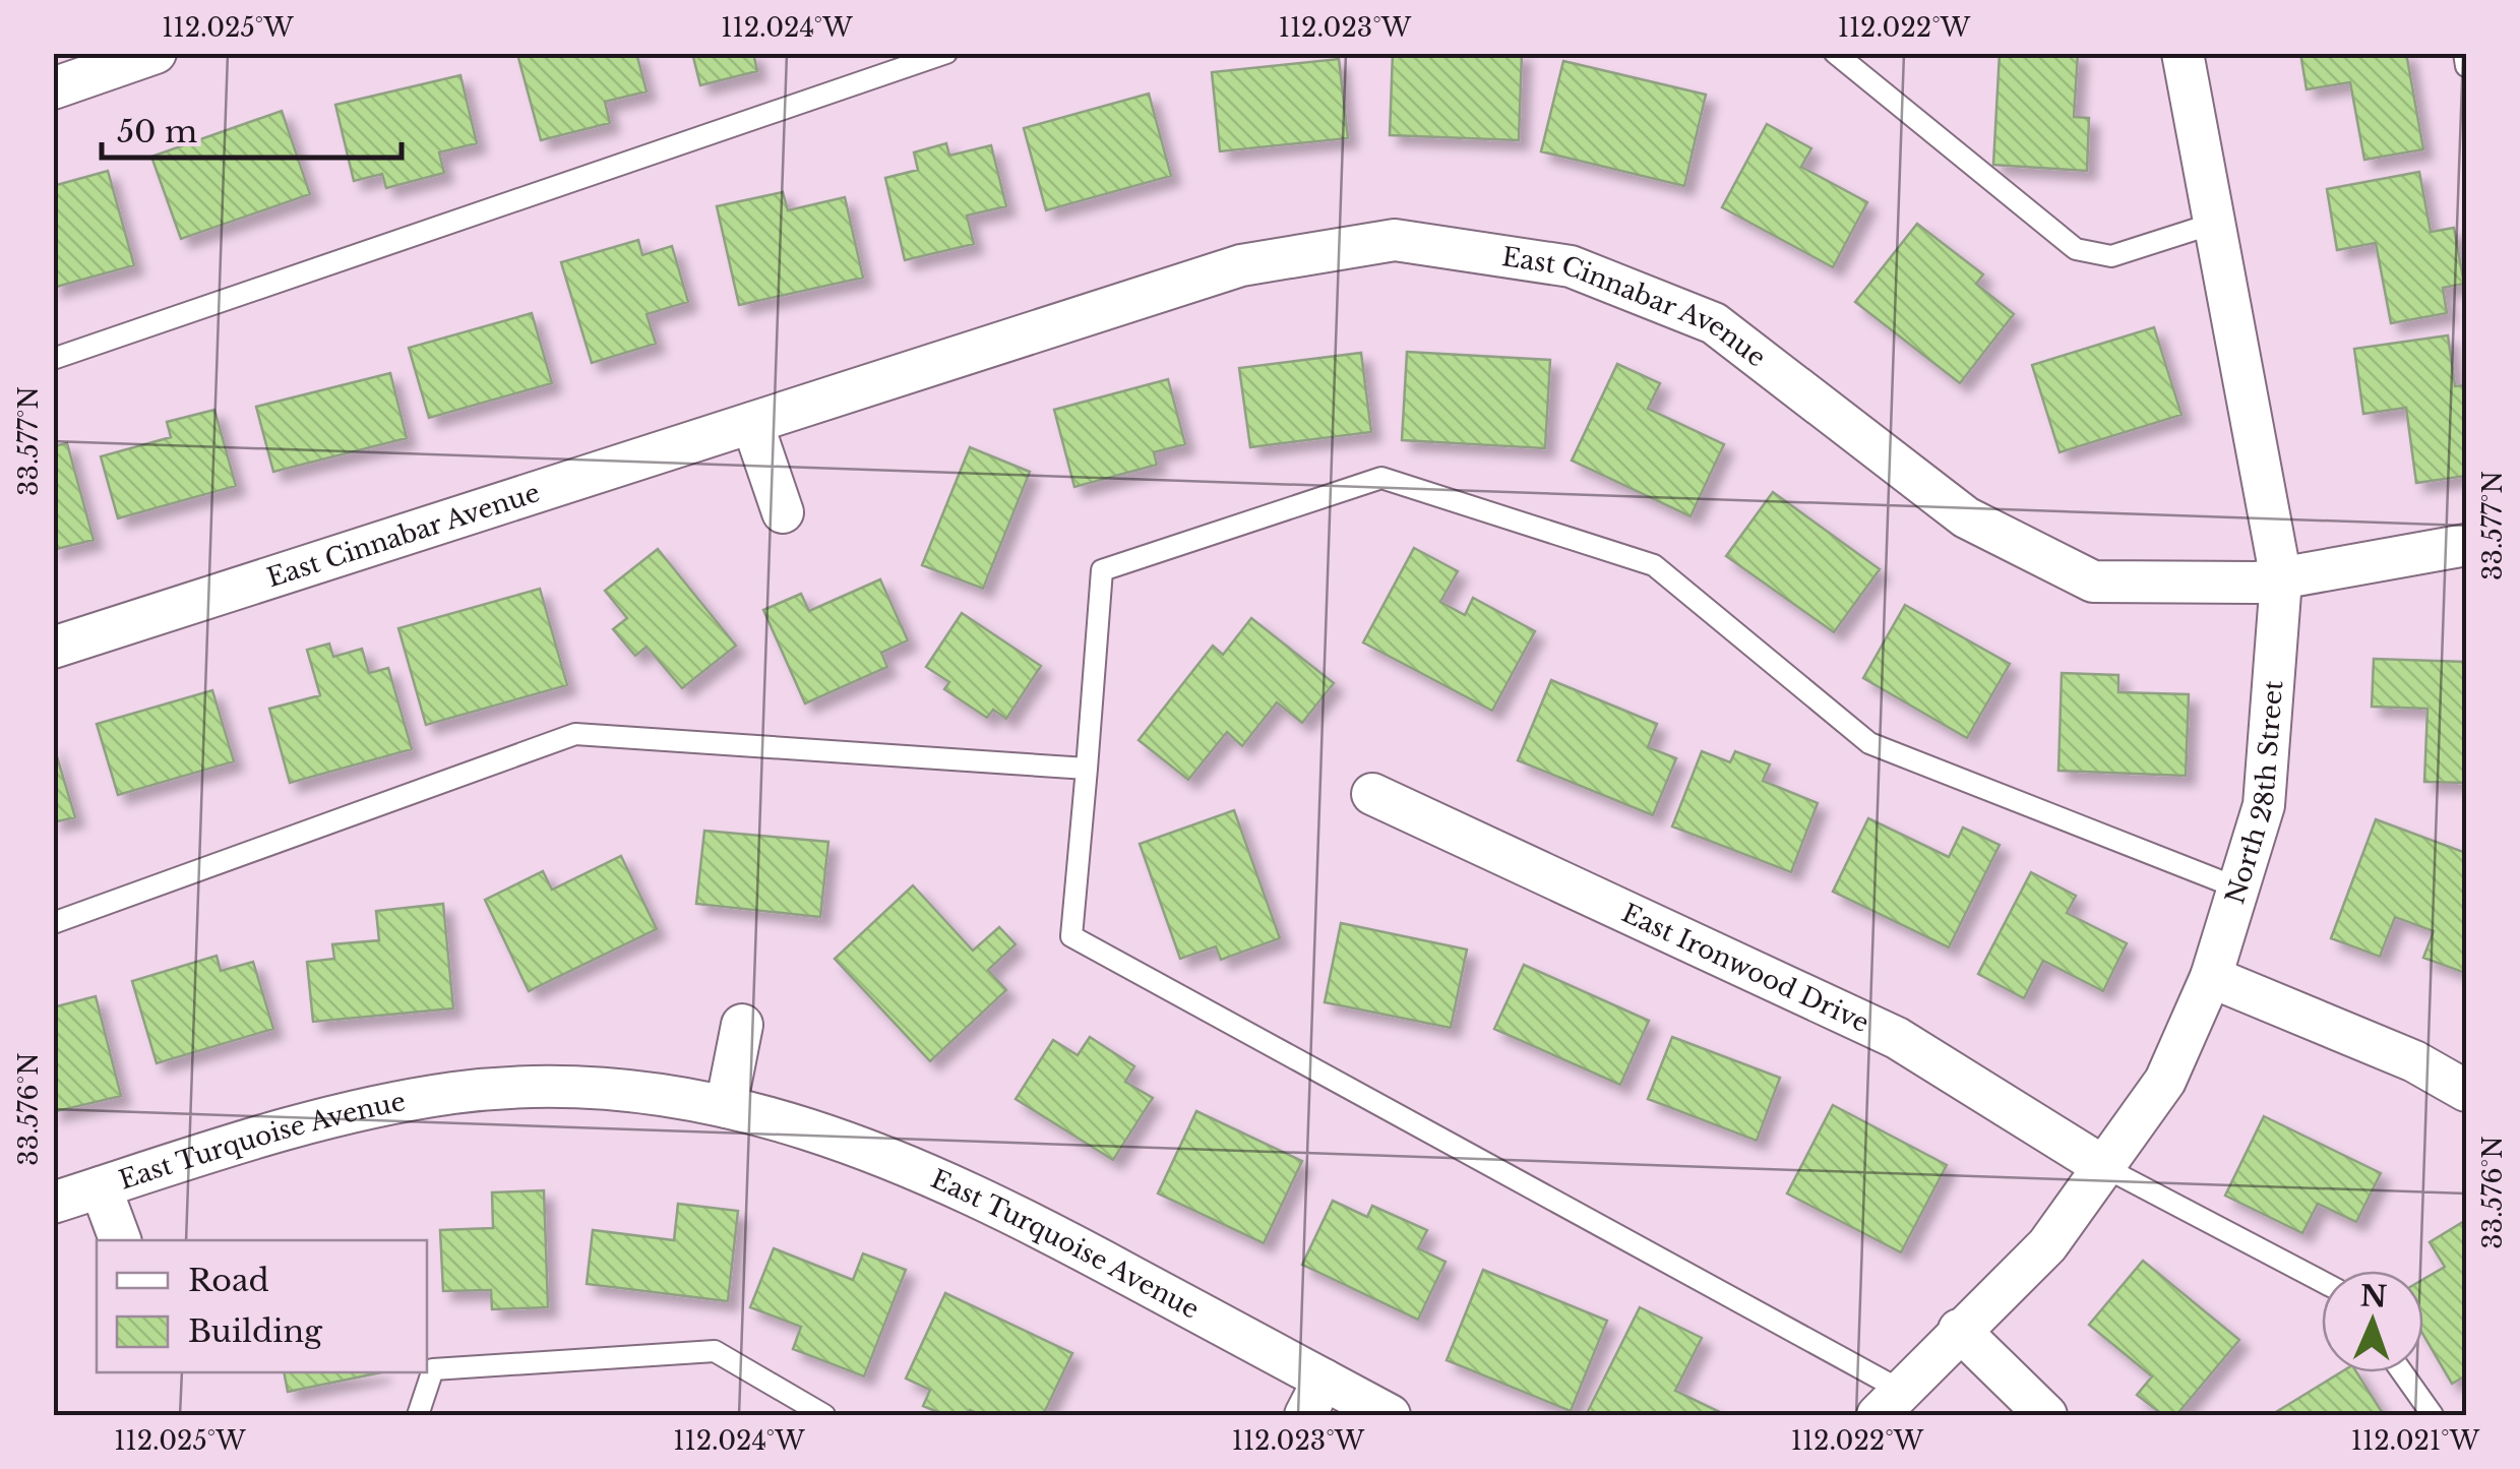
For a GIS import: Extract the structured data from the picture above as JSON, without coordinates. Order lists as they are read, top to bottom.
{
  "streets": {
    "street": [
      "East Cinnabar Avenue",
      "North 28th Street",
      "East Ironwood Drive",
      "East Turquoise Avenue"
    ]
  },
  "crossings": [
    ["East Cinnabar Avenue", "North 28th Street"],
    ["North 28th Street", "East Ironwood Drive"]
  ],
  "legend": ["Road", "Building"],
  "scale_bar": "50 m",
  "north": "top",
  "coordinates": [
    "112.025°W",
    "112.024°W",
    "112.023°W",
    "112.022°W",
    "33.577°N",
    "33.576°N",
    "112.021°W"
  ]
}
